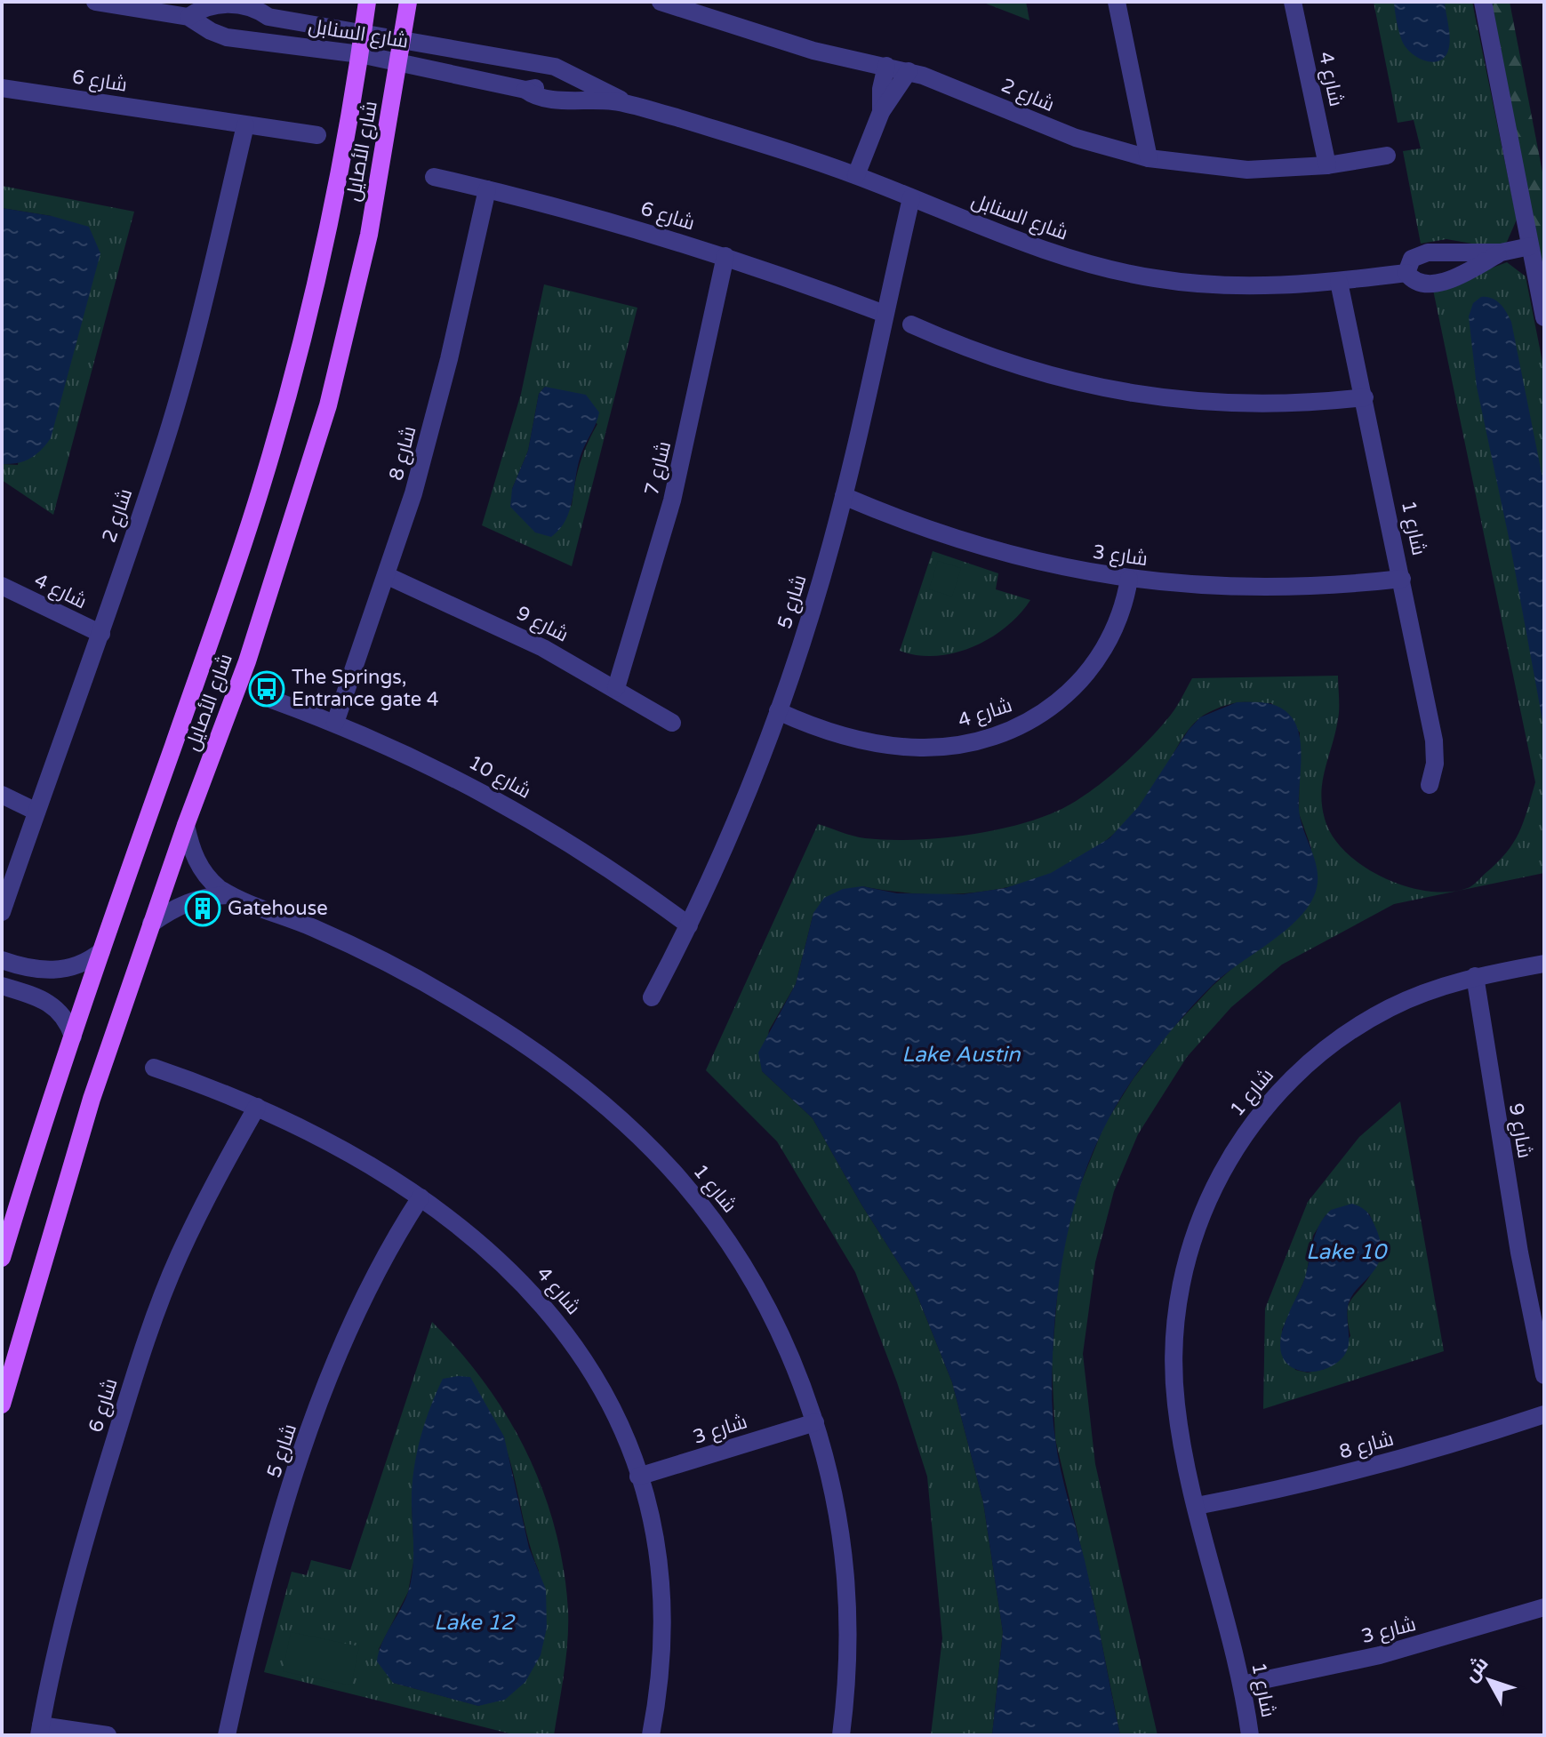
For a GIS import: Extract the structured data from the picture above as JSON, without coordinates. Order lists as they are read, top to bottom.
{
  "streets": {
    "main road": ["شارع الأصايل"],
    "street": [
      "شارع السنابل",
      "شارع 4",
      "شارع 6",
      "شارع 2",
      "شارع 8",
      "شارع 7",
      "شارع 1",
      "شارع 3",
      "شارع 5",
      "شارع 9",
      "شارع 10"
    ]
  },
  "crossings": [
    ["شارع السنابل", "شارع الأصايل"],
    ["شارع السنابل", "شارع 1"],
    ["شارع السنابل", "شارع 5"],
    ["شارع 4", "شارع 6"],
    ["شارع 4", "شارع 2"],
    ["شارع 4", "شارع 3"],
    ["شارع 4", "شارع 5"],
    ["شارع 6", "شارع 2"],
    ["شارع 6", "شارع 8"],
    ["شارع 6", "شارع 7"],
    ["شارع 6", "شارع 5"],
    ["شارع الأصايل", "شارع 1"],
    ["شارع 8", "شارع 1"],
    ["شارع 8", "شارع 9"],
    ["شارع 8", "شارع 10"],
    ["شارع 7", "شارع 9"],
    ["شارع 1", "شارع 3"],
    ["شارع 1", "شارع 9"],
    ["شارع 3", "شارع 5"],
    ["شارع 5", "شارع 10"]
  ],
  "water": ["Lake Austin", "Lake 10", "Lake 12"],
  "places": {
    "bus stop": ["The Springs, Entrance gate 4"],
    "building": ["Gatehouse"]
  },
  "north": "top left"
}
